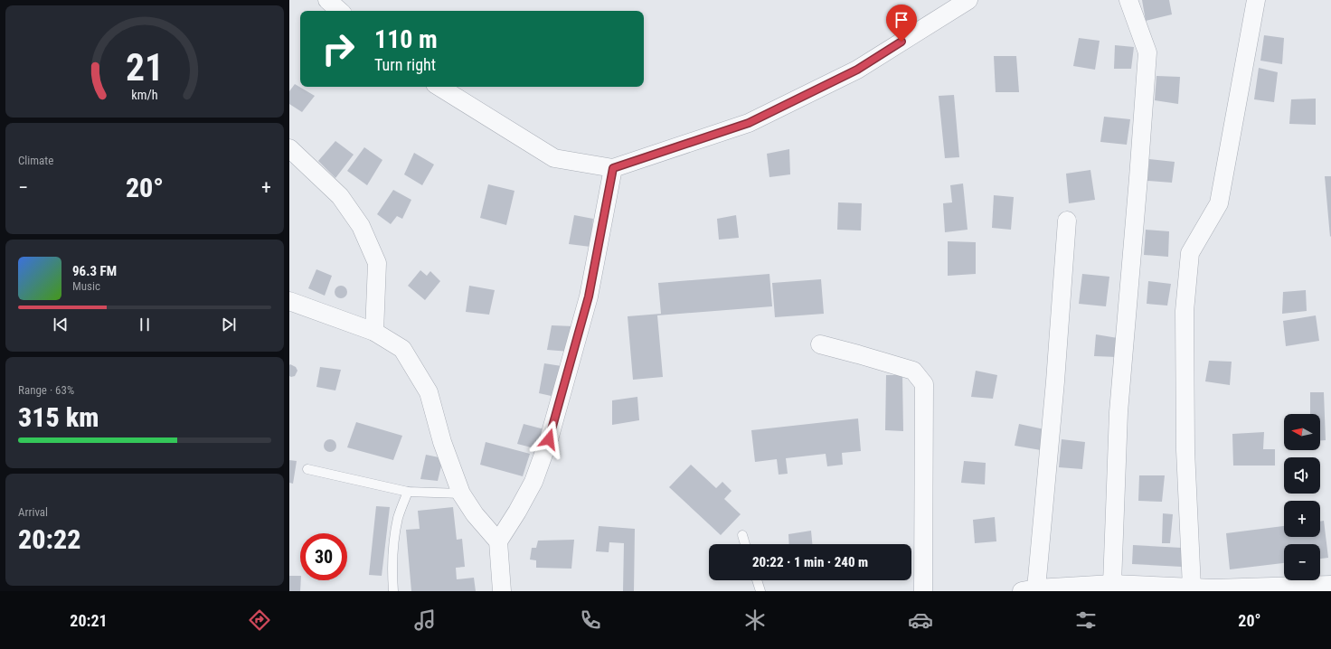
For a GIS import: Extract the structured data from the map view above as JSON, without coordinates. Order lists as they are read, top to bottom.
{
  "north": "left",
  "page": {
    "turn": ["110 m", "Turn right"],
    "tile": [
      "Climate",
      ["Range · 63%", "315 km"],
      ["Arrival", "20:22"]
    ],
    "heat": ["−", "20°", "+"],
    "song": ["96.3 FM", "Music"],
    "map_buttons": ["+", "−"],
    "limit": "30",
    "trip": "20:22 · 1 min · 240 m",
    "tabs": ["20:21", "20°"],
    "gauge": ["21", "km/h"]
  }
}
